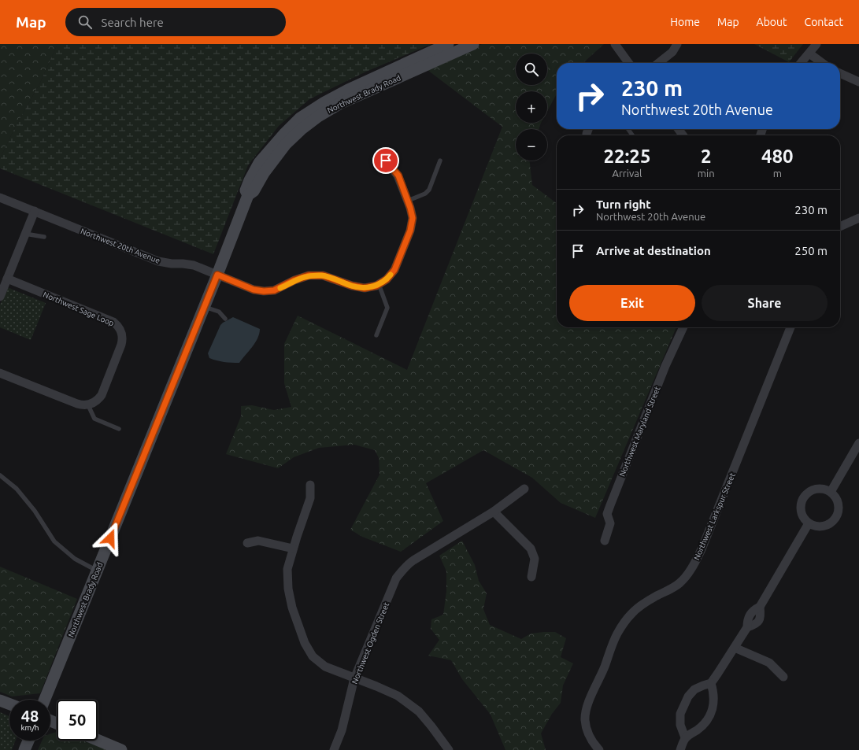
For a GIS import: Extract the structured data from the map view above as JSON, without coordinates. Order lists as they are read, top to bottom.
{
  "streets": {
    "main road": ["Northwest Brady Road"],
    "street": [
      "Northwest 20th Avenue",
      "Northwest Sage Loop",
      "Northwest Maryland Street",
      "Northwest Larkspur Street",
      "Northwest Ogden Street"
    ]
  },
  "crossings": [
    ["Northwest Brady Road", "Northwest 20th Avenue"]
  ],
  "page": {
    "header": "Map",
    "search": "Search here",
    "nav": [
      "Home",
      "Map",
      "About",
      "Contact"
    ],
    "map_buttons": ["+", "−"],
    "turn": ["230 m", "Northwest 20th Avenue"],
    "eta": [
      "22:25",
      "Arrival",
      "2",
      "min",
      "480",
      "m"
    ],
    "list": [
      {
        "name": "Turn right",
        "note": "Northwest 20th Avenue",
        "value": "230 m"
      },
      {
        "name": "Arrive at destination",
        "value": "250 m"
      }
    ],
    "buttons": ["Exit", "Share"],
    "speed": "48 km/h",
    "limit": "50"
  }
}
